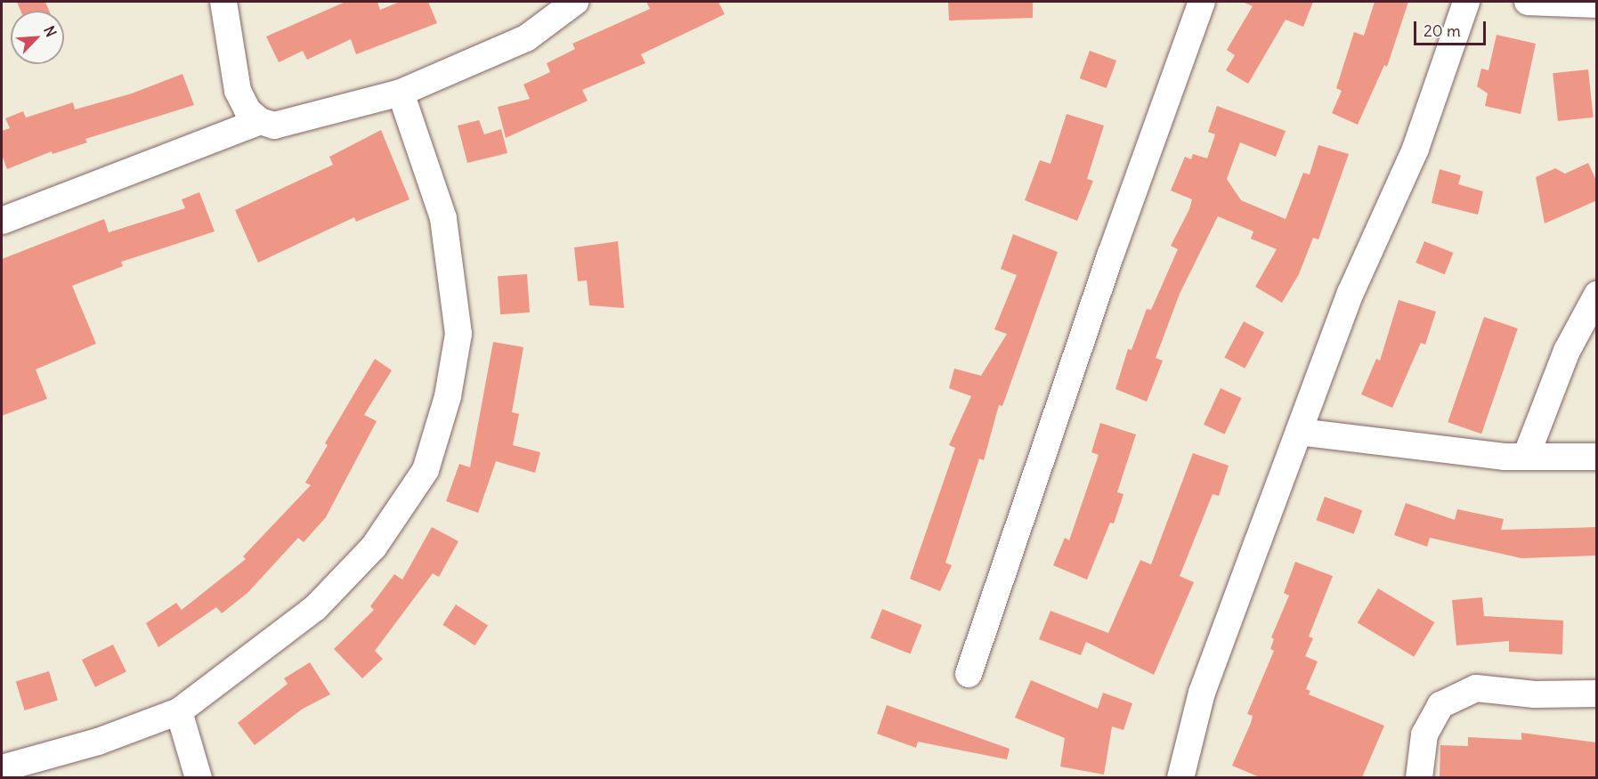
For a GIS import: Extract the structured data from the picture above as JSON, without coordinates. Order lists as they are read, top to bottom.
{
  "scale_bar": "20 m",
  "north": "top right"
}
